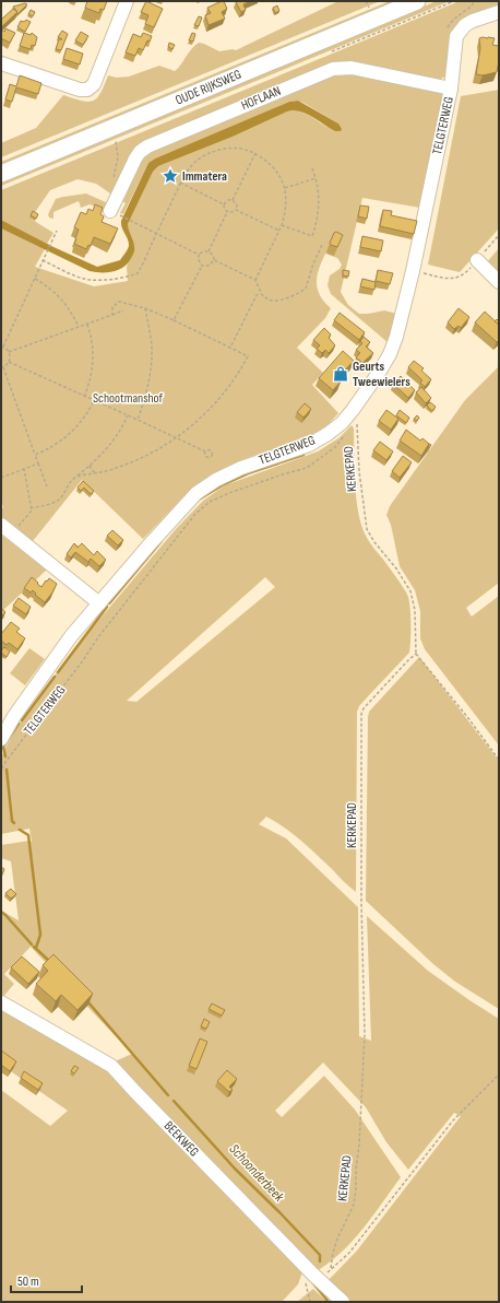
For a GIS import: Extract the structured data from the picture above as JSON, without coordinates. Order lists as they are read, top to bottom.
{
  "streets": {
    "main road": ["OUDE RIJKSWEG"],
    "street": ["HOFLAAN", "TELGTERWEG", "BEEKWEG"],
    "path": ["KERKEPAD"]
  },
  "crossings": [
    ["HOFLAAN", "TELGTERWEG"]
  ],
  "water": ["Schoonderbeek"],
  "parks": ["Schootmanshof"],
  "places": {
    "place": ["Immatera"],
    "shop": ["Geurts Tweewielers"]
  },
  "scale_bar": "50 m"
}
